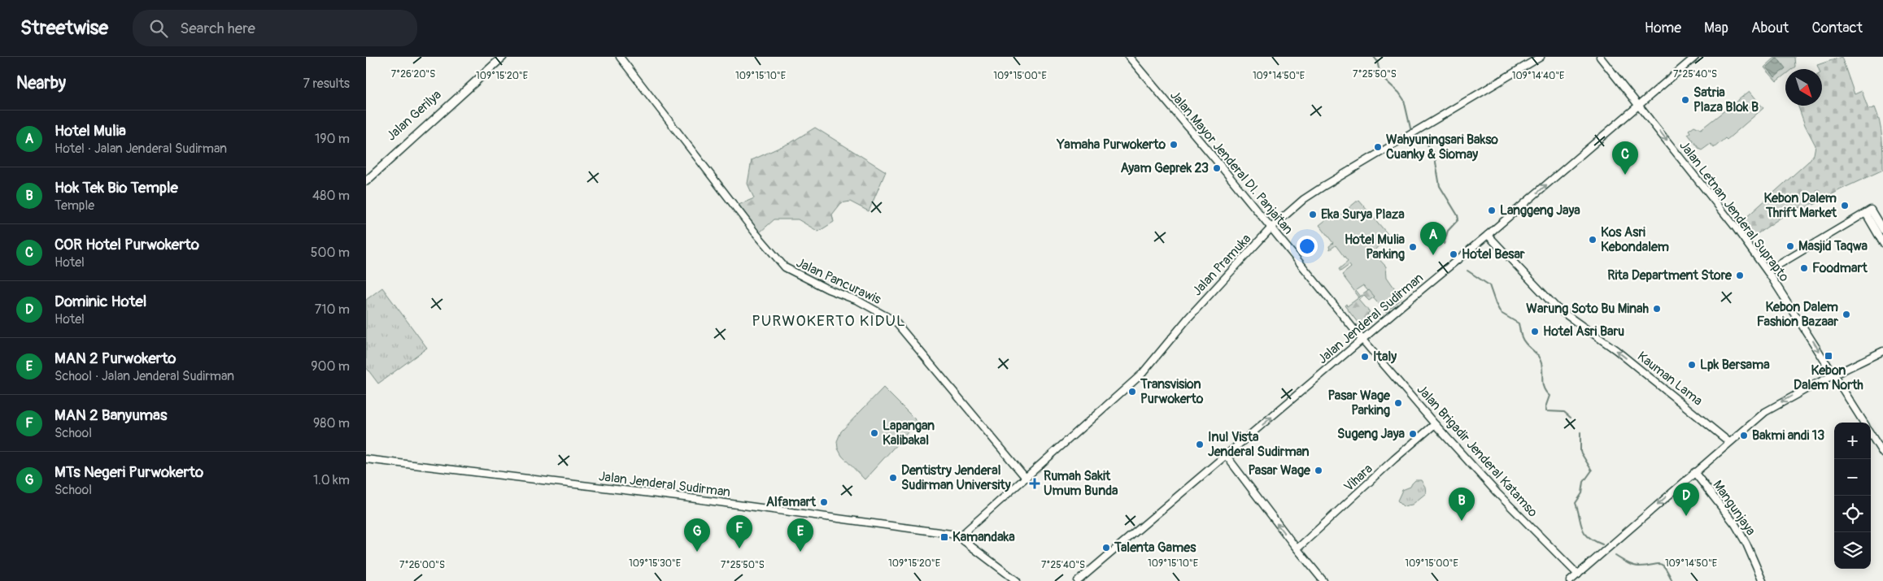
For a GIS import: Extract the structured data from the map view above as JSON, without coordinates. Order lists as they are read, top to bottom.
{
  "streets": {
    "highway": ["Jalan Gerilya"],
    "street": [
      "Jalan Mayor Jenderal DI. Panjaitan",
      "Jalan Letnan Jenderal Suprapto",
      "Jalan Pramuka",
      "Jalan Pancurawis",
      "Jalan Jenderal Sudirman",
      "Kauman Lama",
      "Jalan Brigadir Jenderal Katamso",
      "Vihara",
      "Mangunjaya"
    ]
  },
  "crossings": [
    ["Jalan Mayor Jenderal DI. Panjaitan", "Jalan Pramuka"],
    ["Jalan Mayor Jenderal DI. Panjaitan", "Jalan Jenderal Sudirman"],
    ["Jalan Mayor Jenderal DI. Panjaitan", "Jalan Brigadir Jenderal Katamso"],
    ["Jalan Letnan Jenderal Suprapto", "Jalan Jenderal Sudirman"],
    ["Jalan Pramuka", "Jalan Pancurawis"],
    ["Jalan Pramuka", "Jalan Jenderal Sudirman"],
    ["Jalan Jenderal Sudirman", "Kauman Lama"],
    ["Jalan Jenderal Sudirman", "Jalan Brigadir Jenderal Katamso"],
    ["Jalan Brigadir Jenderal Katamso", "Vihara"]
  ],
  "one_way": ["Jalan Letnan Jenderal Suprapto", "Kauman Lama"],
  "districts": ["PURWOKERTO KIDUL"],
  "places": {
    "other": [
      "Satria Plaza Blok B",
      "Yamaha Purwokerto",
      "Wahyuningsari Bakso Cuanky & Siomay",
      "Ayam Geprek 23",
      "Kebon Dalem Thrift Market",
      "Langgeng Jaya",
      "Eka Surya Plaza",
      "Kos Asri Kebondalem",
      "Masjid Taqwa",
      "Hotel Mulia Parking",
      "Hotel Besar",
      "Foodmart",
      "Rita Department Store",
      "Warung Soto Bu Minah",
      "Kebon Dalem Fashion Bazaar",
      "Hotel Asri Baru",
      "Italy",
      "Lpk Bersama",
      "Transvision Purwokerto",
      "Pasar Wage Parking",
      "Lapangan Kalibakal",
      "Sugeng Jaya",
      "Bakmi andi 13",
      "Inul Vista Jenderal Sudirman",
      "Pasar Wage",
      "Dentistry Jenderal Sudirman University",
      "Alfamart",
      "Talenta Games"
    ],
    "transit": ["Kebon Dalem North", "Kamandaka"],
    "health": ["Rumah Sakit Umum Bunda"]
  },
  "north": "bottom right",
  "page": {
    "header": "Streetwise",
    "search": "Search here",
    "nav": [
      "Home",
      "Map",
      "About",
      "Contact"
    ],
    "heading": ["Nearby", "7 results"],
    "list": [
      {
        "mark": "A",
        "name": "Hotel Mulia",
        "note": "Hotel · Jalan Jenderal Sudirman",
        "value": "190 m"
      },
      {
        "mark": "B",
        "name": "Hok Tek Bio Temple",
        "note": "Temple",
        "value": "480 m"
      },
      {
        "mark": "C",
        "name": "COR Hotel Purwokerto",
        "note": "Hotel",
        "value": "500 m"
      },
      {
        "mark": "D",
        "name": "Dominic Hotel",
        "note": "Hotel",
        "value": "710 m"
      },
      {
        "mark": "E",
        "name": "MAN 2 Purwokerto",
        "note": "School · Jalan Jenderal Sudirman",
        "value": "900 m"
      },
      {
        "mark": "F",
        "name": "MAN 2 Banyumas",
        "note": "School",
        "value": "980 m"
      },
      {
        "mark": "G",
        "name": "MTs Negeri Purwokerto",
        "note": "School",
        "value": "1.0 km"
      }
    ],
    "pins": [
      "C",
      "A",
      "D",
      "B",
      "F",
      "E",
      "G"
    ],
    "map_buttons": ["+", "−"]
  },
  "coordinates": [
    "7°26'20\"S",
    "7°25'50\"S",
    "7°25'40\"S",
    "109°15'20\"E",
    "109°15'10\"E",
    "109°15'00\"E",
    "109°14'40\"E",
    "109°14'50\"E",
    "109°15'30\"E",
    "7°26'00\"S"
  ]
}
